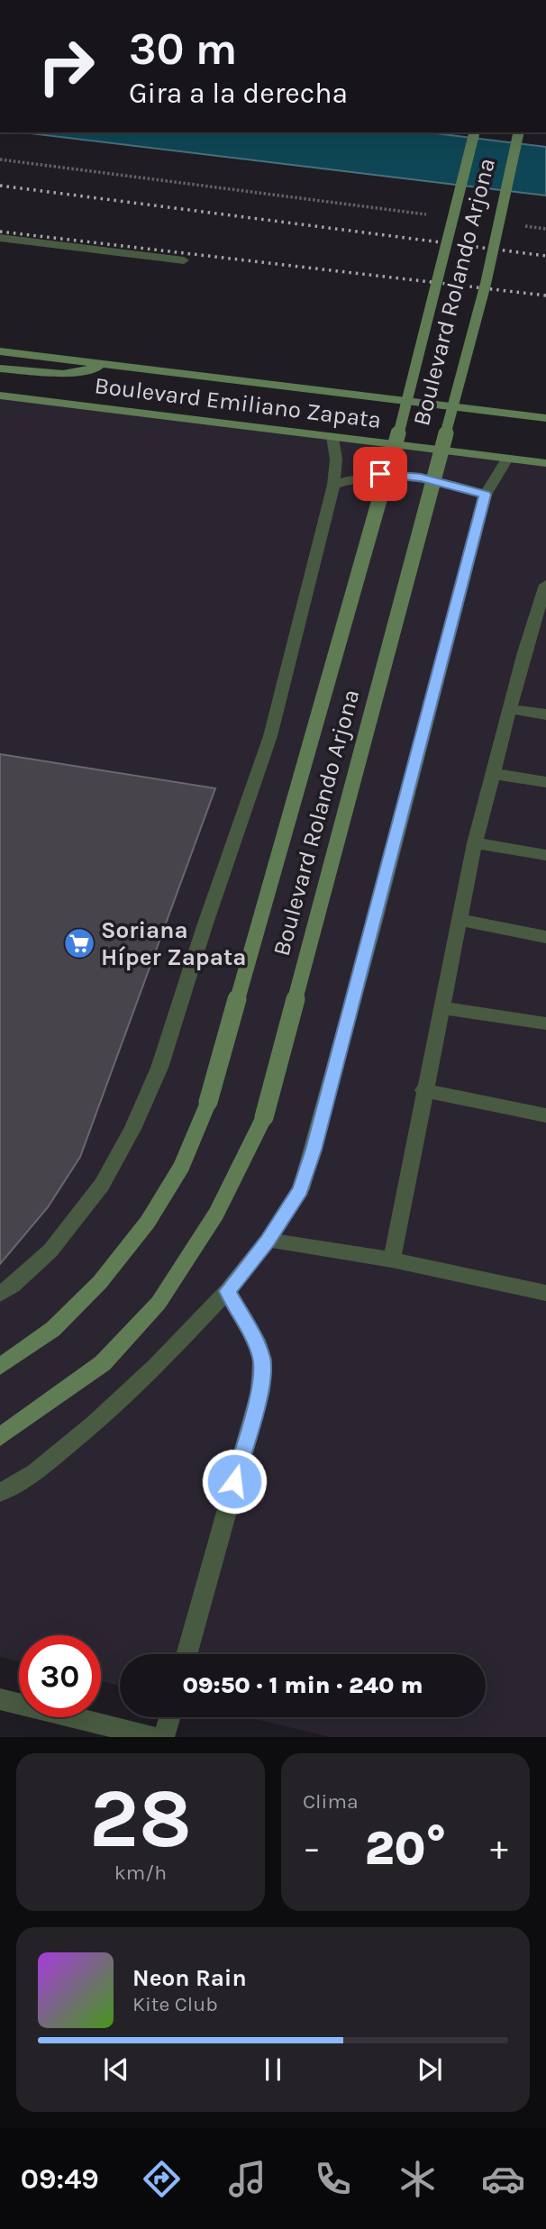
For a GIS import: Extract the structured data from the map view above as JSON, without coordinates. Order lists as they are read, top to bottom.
{
  "streets": {
    "main road": ["Boulevard Rolando Arjona", "Boulevard Emiliano Zapata"]
  },
  "places": {
    "supermarket": ["Soriana Híper Zapata"]
  },
  "page": {
    "turn": ["30 m", "Gira a la derecha"],
    "limit": "30",
    "trip": "09:50 · 1 min · 240 m",
    "tile": [
      ["28", "km/h"],
      "Clima"
    ],
    "heat": ["−", "20°", "+"],
    "song": ["Neon Rain", "Kite Club"],
    "tabs": "09:49"
  }
}
